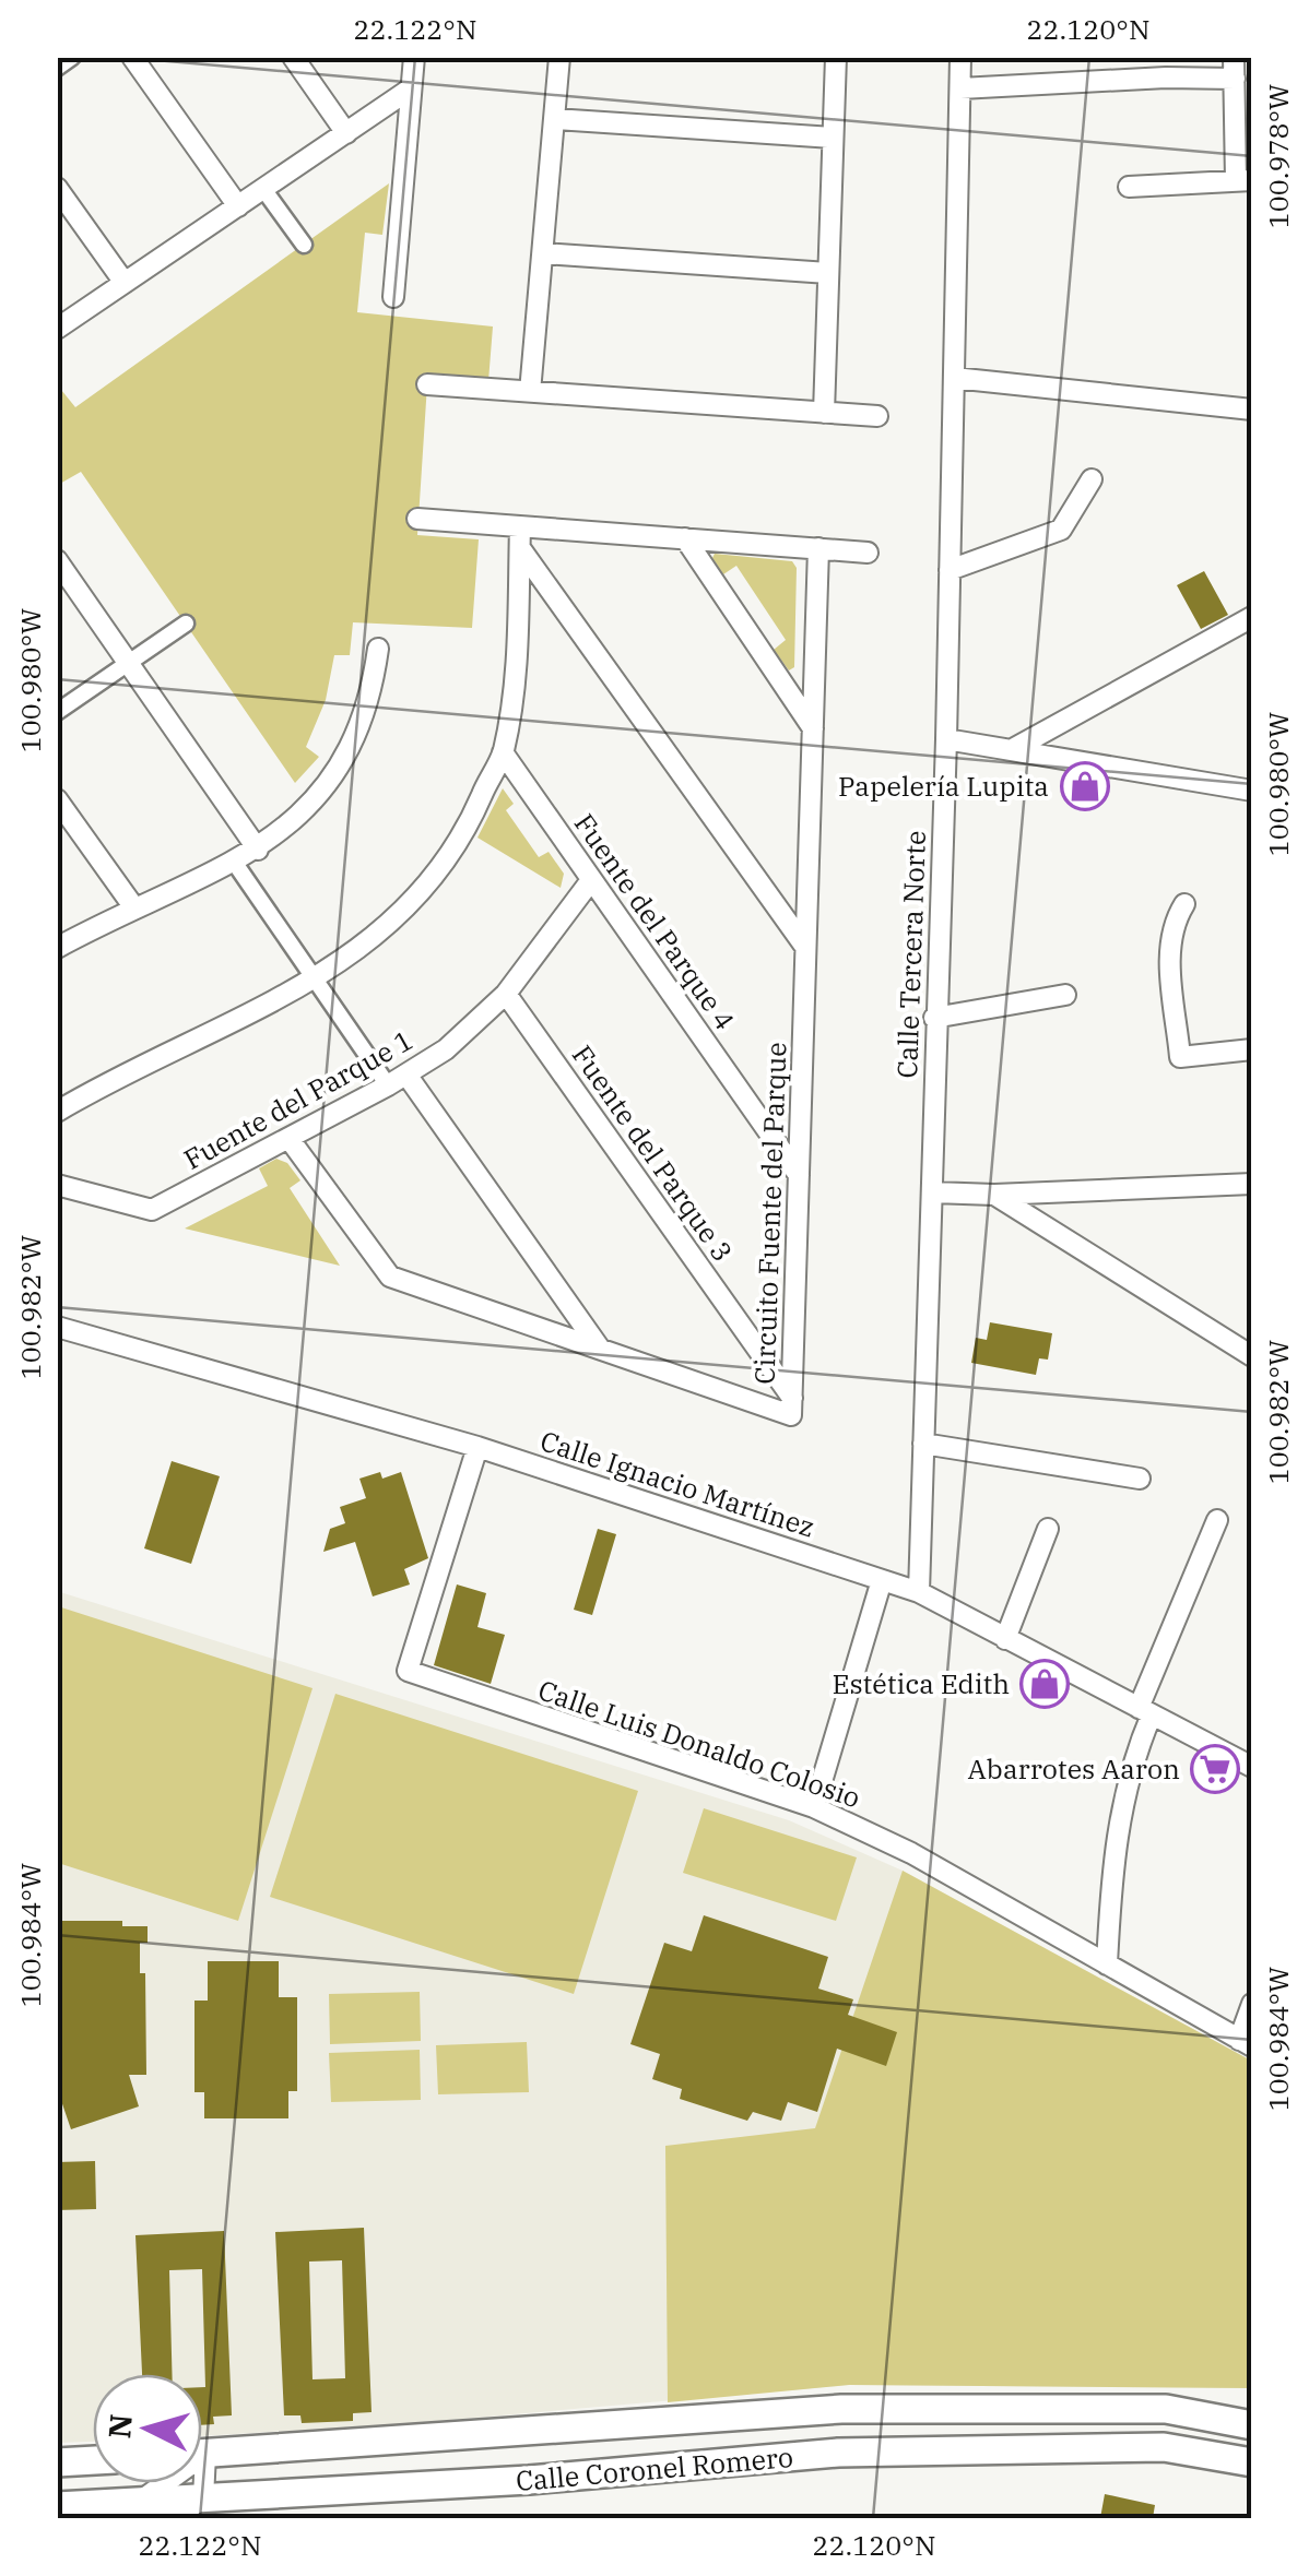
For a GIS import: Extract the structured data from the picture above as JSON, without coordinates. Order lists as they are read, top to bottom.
{
  "streets": {
    "main road": ["Calle Coronel Romero"],
    "street": [
      "Fuente del Parque 4",
      "Calle Tercera Norte",
      "Fuente del Parque 1",
      "Fuente del Parque 3",
      "Circuito Fuente del Parque",
      "Calle Ignacio Martínez",
      "Calle Luis Donaldo Colosio"
    ]
  },
  "crossings": [
    ["Fuente del Parque 4", "Fuente del Parque 1"],
    ["Fuente del Parque 4", "Circuito Fuente del Parque"],
    ["Calle Tercera Norte", "Calle Ignacio Martínez"],
    ["Fuente del Parque 1", "Fuente del Parque 3"],
    ["Fuente del Parque 1", "Circuito Fuente del Parque"],
    ["Fuente del Parque 3", "Circuito Fuente del Parque"],
    ["Calle Ignacio Martínez", "Calle Luis Donaldo Colosio"]
  ],
  "places": {
    "shop": ["Papelería Lupita", "Estética Edith"],
    "supermarket": ["Abarrotes Aaron"]
  },
  "north": "left",
  "coordinates": [
    "22.122°N",
    "22.120°N",
    "100.978°W",
    "100.980°W",
    "100.982°W",
    "100.984°W"
  ]
}
